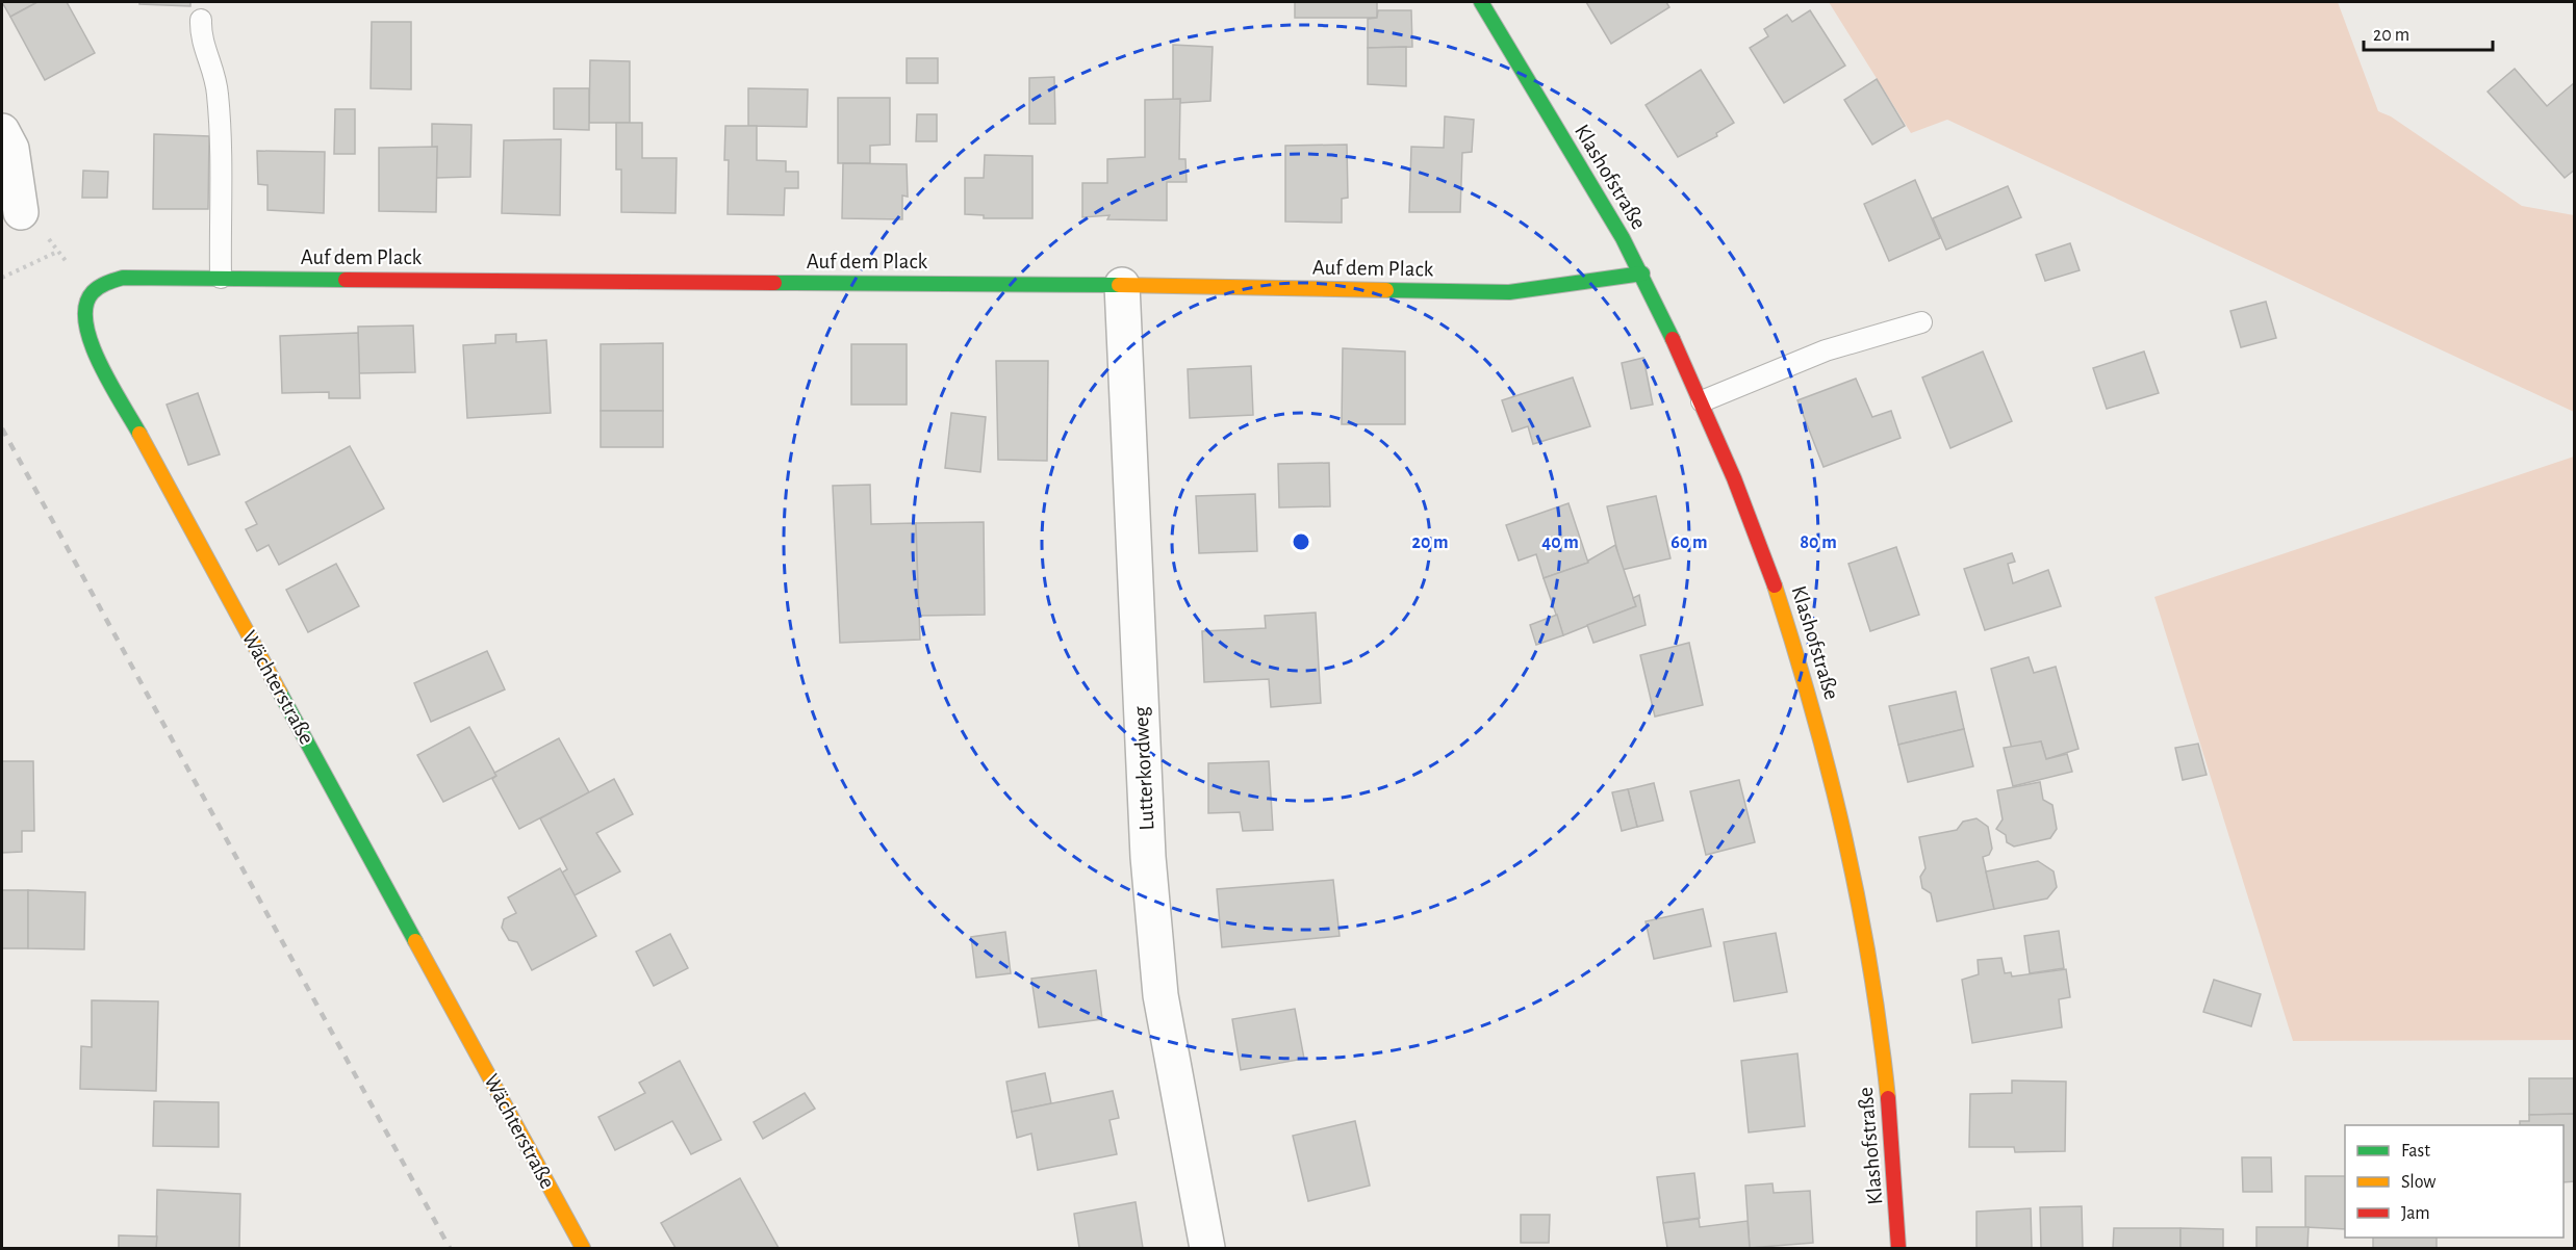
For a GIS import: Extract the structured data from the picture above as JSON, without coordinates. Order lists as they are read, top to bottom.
{
  "streets": {
    "street": [
      "Klashofstraße",
      "Auf dem Plack",
      "Wächterstraße",
      "Lutterkordweg"
    ]
  },
  "crossings": [
    ["Klashofstraße", "Auf dem Plack"],
    ["Auf dem Plack", "Wächterstraße"],
    ["Auf dem Plack", "Lutterkordweg"]
  ],
  "legend": ["Fast", "Slow", "Jam"],
  "scale_bar": "20 m",
  "rings": [
    "20 m",
    "40 m",
    "60 m",
    "80 m"
  ]
}
